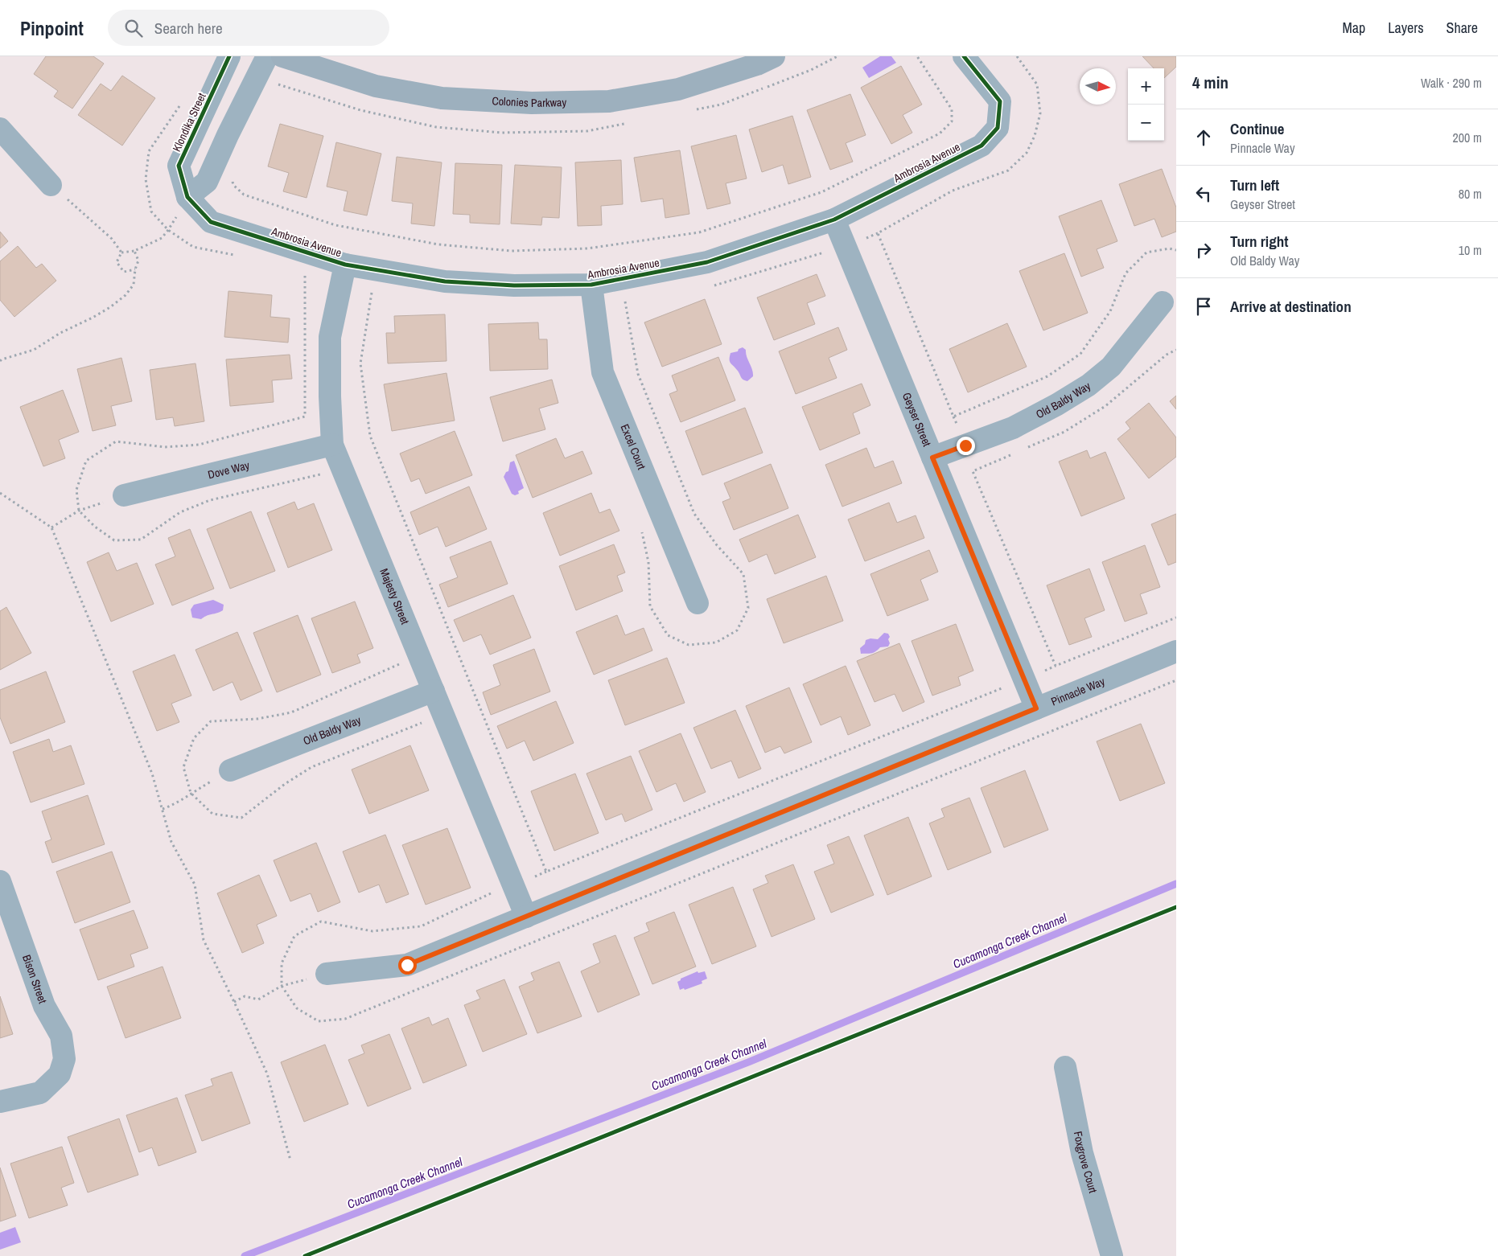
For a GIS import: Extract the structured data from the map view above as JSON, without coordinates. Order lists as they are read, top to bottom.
{
  "streets": {
    "street": [
      "Colonies Parkway",
      "Klondika Street",
      "Ambrosia Avenue",
      "Old Baldy Way",
      "Geyser Street",
      "Excel Court",
      "Dove Way",
      "Majesty Street",
      "Pinnacle Way",
      "Bison Street",
      "Foxgrove Court"
    ]
  },
  "crossings": [
    ["Klondika Street", "Ambrosia Avenue"],
    ["Ambrosia Avenue", "Geyser Street"],
    ["Ambrosia Avenue", "Excel Court"],
    ["Ambrosia Avenue", "Majesty Street"],
    ["Old Baldy Way", "Geyser Street"],
    ["Old Baldy Way", "Majesty Street"],
    ["Geyser Street", "Pinnacle Way"],
    ["Dove Way", "Majesty Street"],
    ["Majesty Street", "Pinnacle Way"]
  ],
  "water": ["Cucamonga Creek Channel"],
  "north": "right",
  "page": {
    "header": "Pinpoint",
    "search": "Search here",
    "nav": ["Map", "Layers", "Share"],
    "heading": ["4 min", "Walk · 290 m"],
    "map_buttons": ["+", "−"],
    "list": [
      ["Continue", "Pinnacle Way", "200 m"],
      ["Turn left", "Geyser Street", "80 m"],
      ["Turn right", "Old Baldy Way", "10 m"],
      "Arrive at destination"
    ]
  }
}
